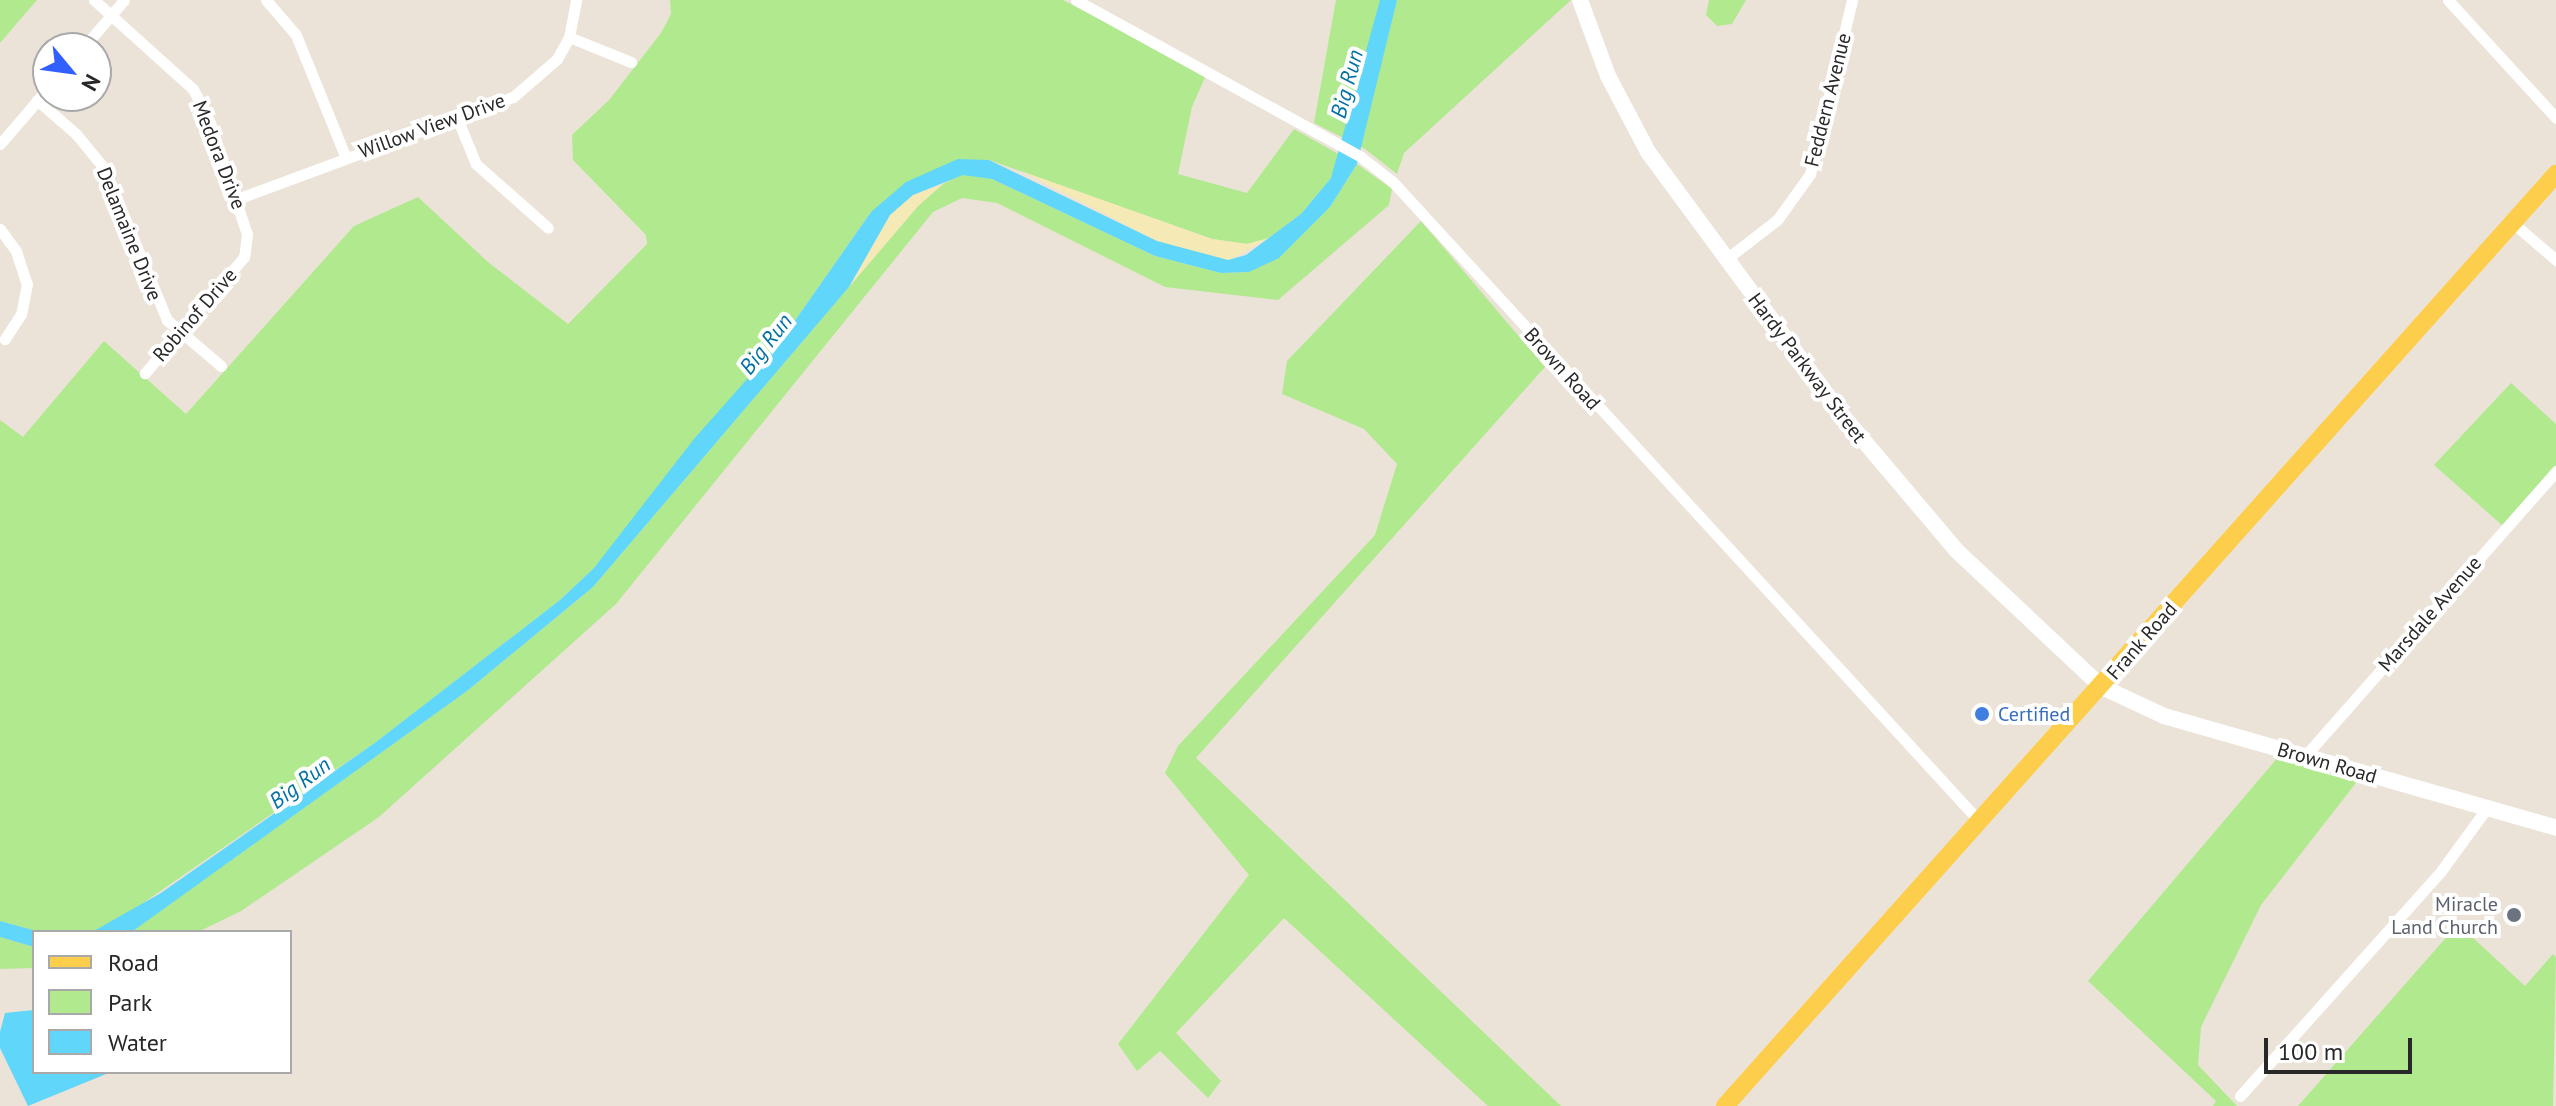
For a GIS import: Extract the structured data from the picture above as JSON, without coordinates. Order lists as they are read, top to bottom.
{
  "streets": {
    "main road": ["Hardy Parkway Street", "Brown Road", "Frank Road"],
    "street": [
      "Feddern Avenue",
      "Willow View Drive",
      "Medora Drive",
      "Delamaine Drive",
      "Robinof Drive",
      "Marsdale Avenue"
    ]
  },
  "crossings": [
    ["Feddern Avenue", "Hardy Parkway Street"],
    ["Willow View Drive", "Medora Drive"],
    ["Medora Drive", "Robinof Drive"],
    ["Delamaine Drive", "Robinof Drive"],
    ["Hardy Parkway Street", "Brown Road"],
    ["Hardy Parkway Street", "Frank Road"],
    ["Brown Road", "Marsdale Avenue"],
    ["Brown Road", "Frank Road"]
  ],
  "water": ["Big Run"],
  "places": ["Certified", "Miracle Land Church"],
  "legend": ["Road", "Park", "Water"],
  "scale_bar": "100 m",
  "north": "bottom right"
}
